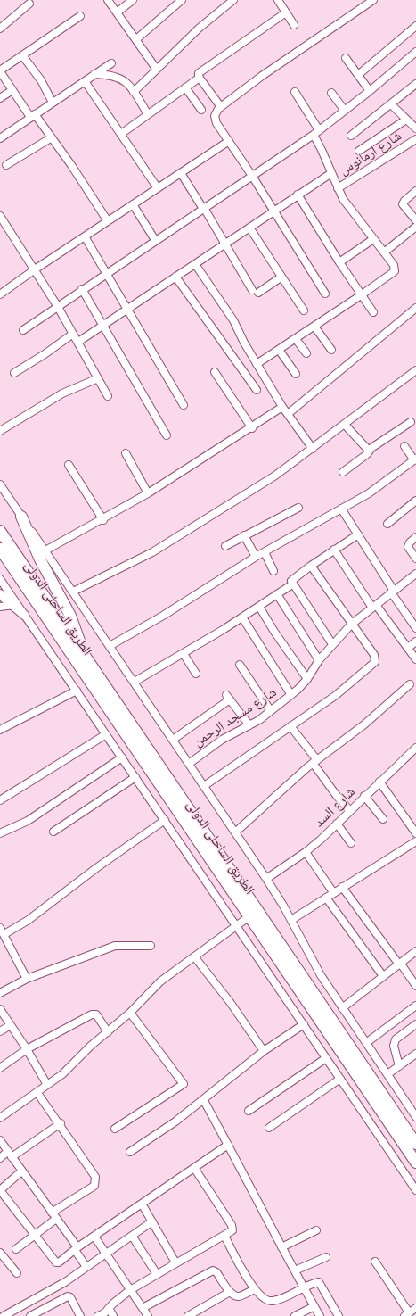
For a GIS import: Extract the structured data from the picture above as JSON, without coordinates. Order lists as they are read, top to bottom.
{
  "streets": {
    "highway": ["الطريق الساحلى الدولى"],
    "street": ["شارع ارمانوس", "شارع مسجد الرحمن", "شارع السد"]
  }
}
